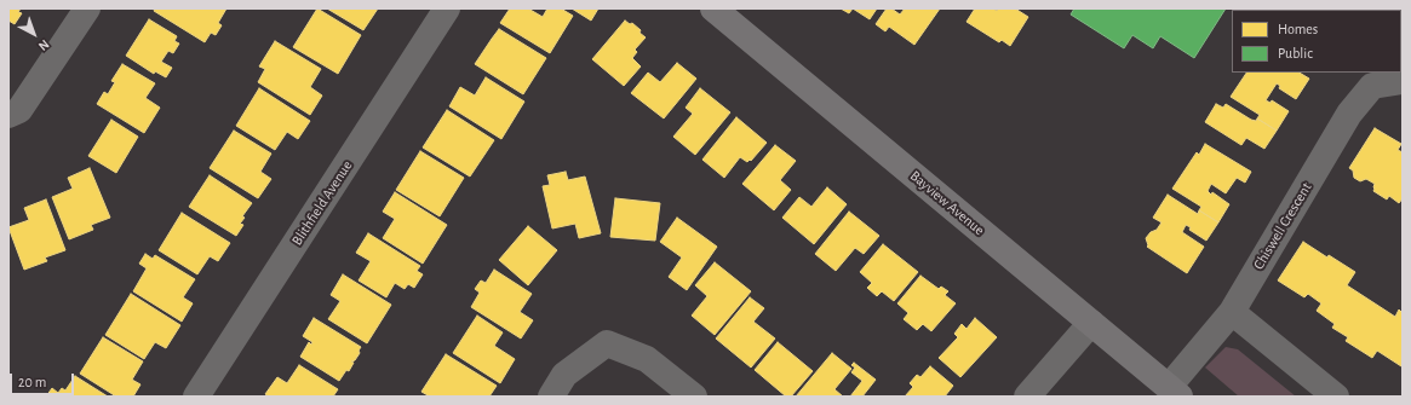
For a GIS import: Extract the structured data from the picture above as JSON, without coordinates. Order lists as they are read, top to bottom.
{
  "streets": {
    "main road": ["Bayview Avenue"],
    "street": ["Blithfield Avenue", "Chiswell Crescent"]
  },
  "crossings": [
    ["Bayview Avenue", "Chiswell Crescent"]
  ],
  "legend": ["Homes", "Public"],
  "scale_bar": "20 m",
  "north": "bottom right"
}
